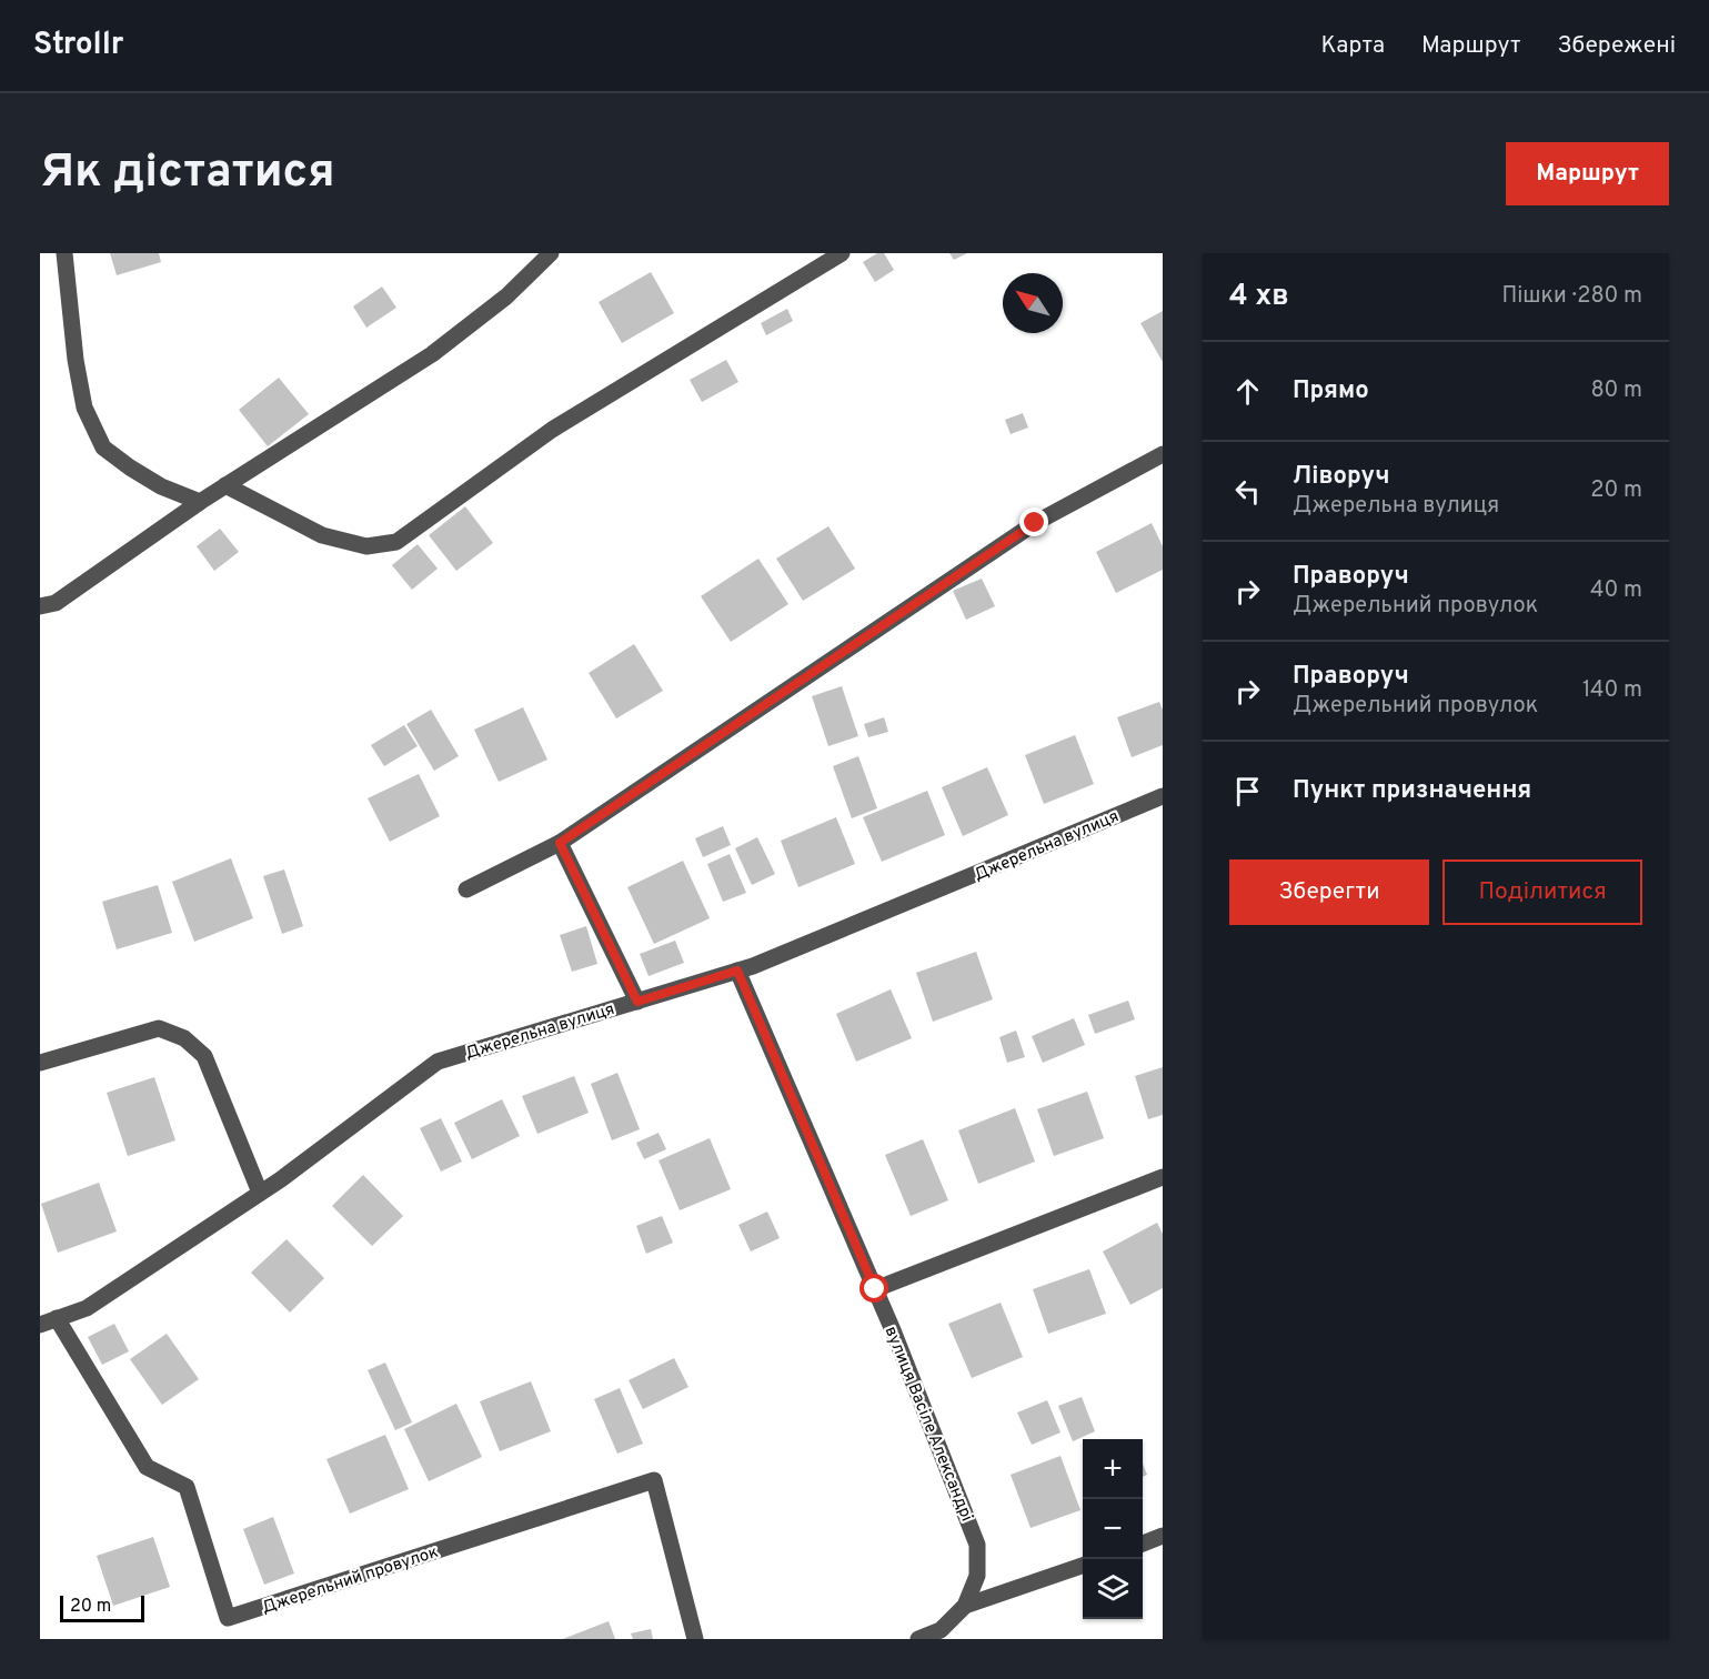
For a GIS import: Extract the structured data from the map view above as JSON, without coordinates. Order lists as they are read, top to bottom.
{
  "streets": {
    "street": ["Джерельна вулиця", "вулиця Васіле Александрі", "Джерельний провулок"]
  },
  "crossings": [
    ["Джерельна вулиця", "вулиця Васіле Александрі"],
    ["Джерельна вулиця", "Джерельний провулок"]
  ],
  "scale_bar": "20 m",
  "north": "top left",
  "page": {
    "header": "Strollr",
    "nav": ["Карта", "Маршрут", "Збережені"],
    "buttons": [
      "Маршрут",
      ["Зберегти", "Поділитися"]
    ],
    "title": "Як дістатися",
    "heading": ["4 хв", "Пішки · 280 m"],
    "list": [
      ["Прямо", "80 m"],
      ["Ліворуч", "Джерельна вулиця", "20 m"],
      ["Праворуч", "Джерельний провулок", "40 m"],
      ["Праворуч", "Джерельний провулок", "140 m"],
      "Пункт призначення"
    ],
    "map_buttons": ["+", "−"],
    "scale": "20 m"
  }
}
